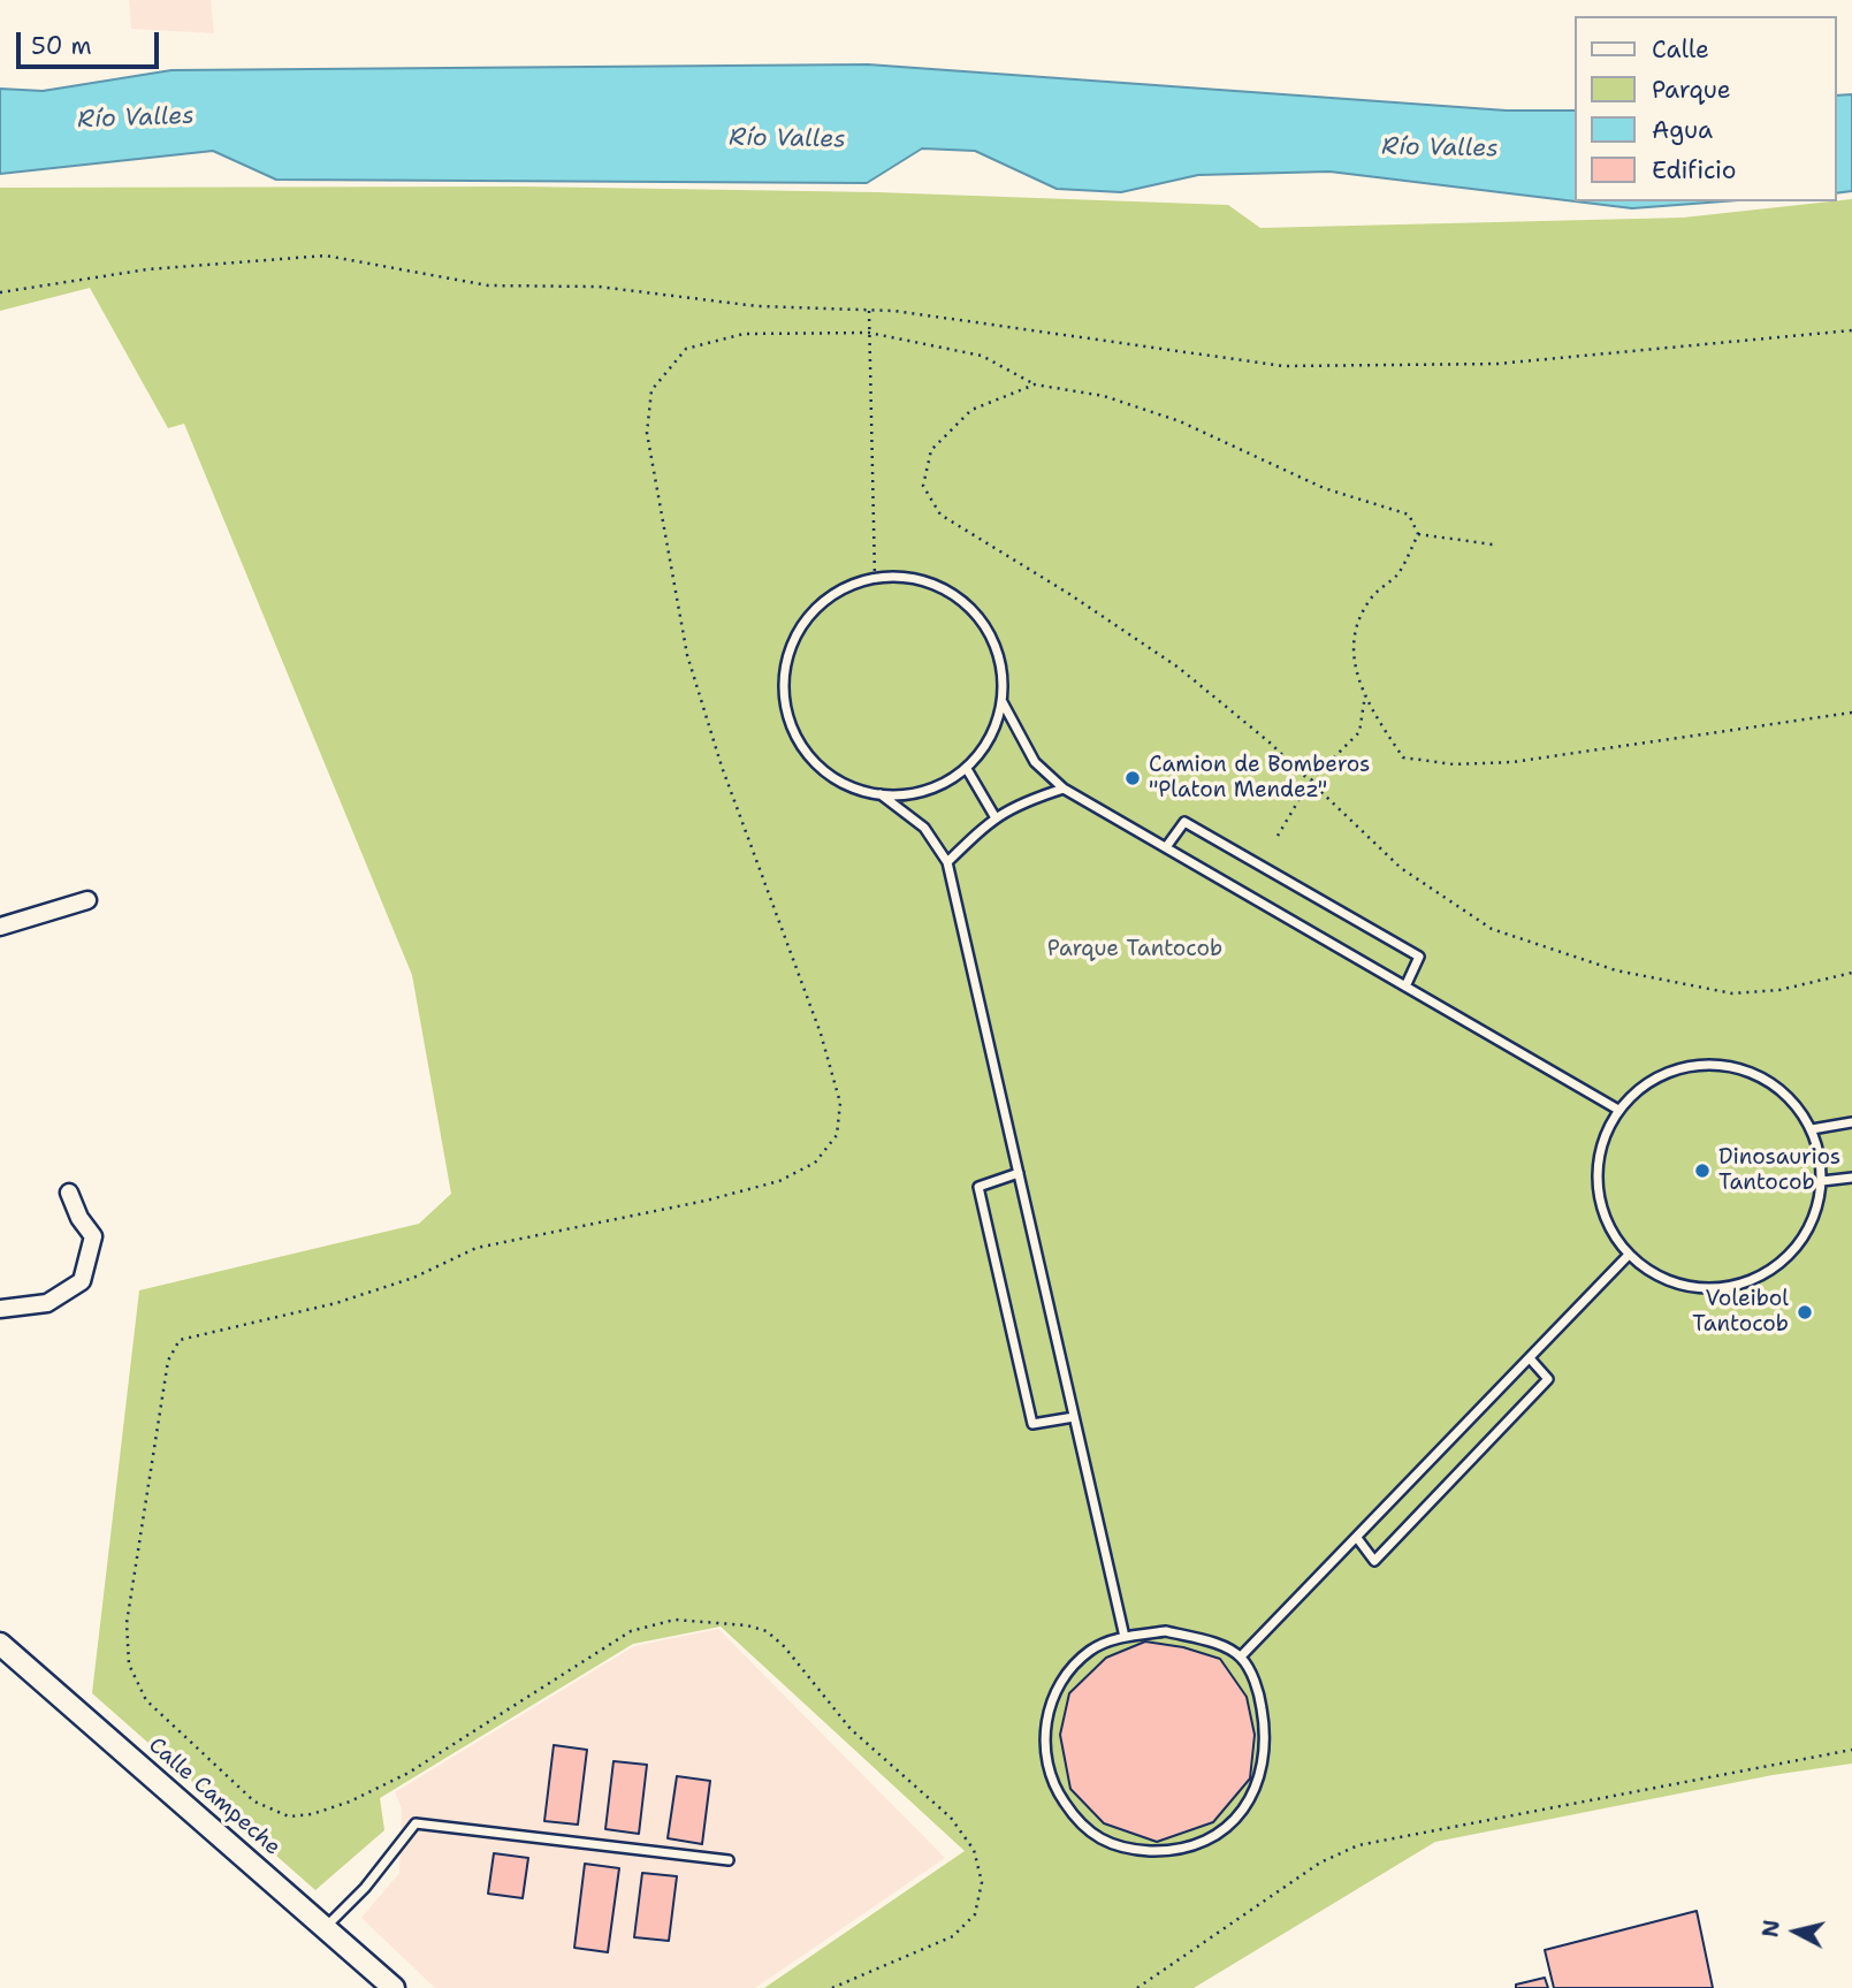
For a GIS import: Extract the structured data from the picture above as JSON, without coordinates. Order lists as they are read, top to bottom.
{
  "streets": {
    "street": ["Calle Campeche"]
  },
  "water": ["Río Valles"],
  "parks": ["Parque Tantocob"],
  "places": ["Camion de Bomberos \"Platon Mendez\"", "Dinosaurios Tantocob", "Voleibol Tantocob"],
  "legend": [
    "Calle",
    "Parque",
    "Agua",
    "Edificio"
  ],
  "scale_bar": "50 m",
  "north": "left"
}
